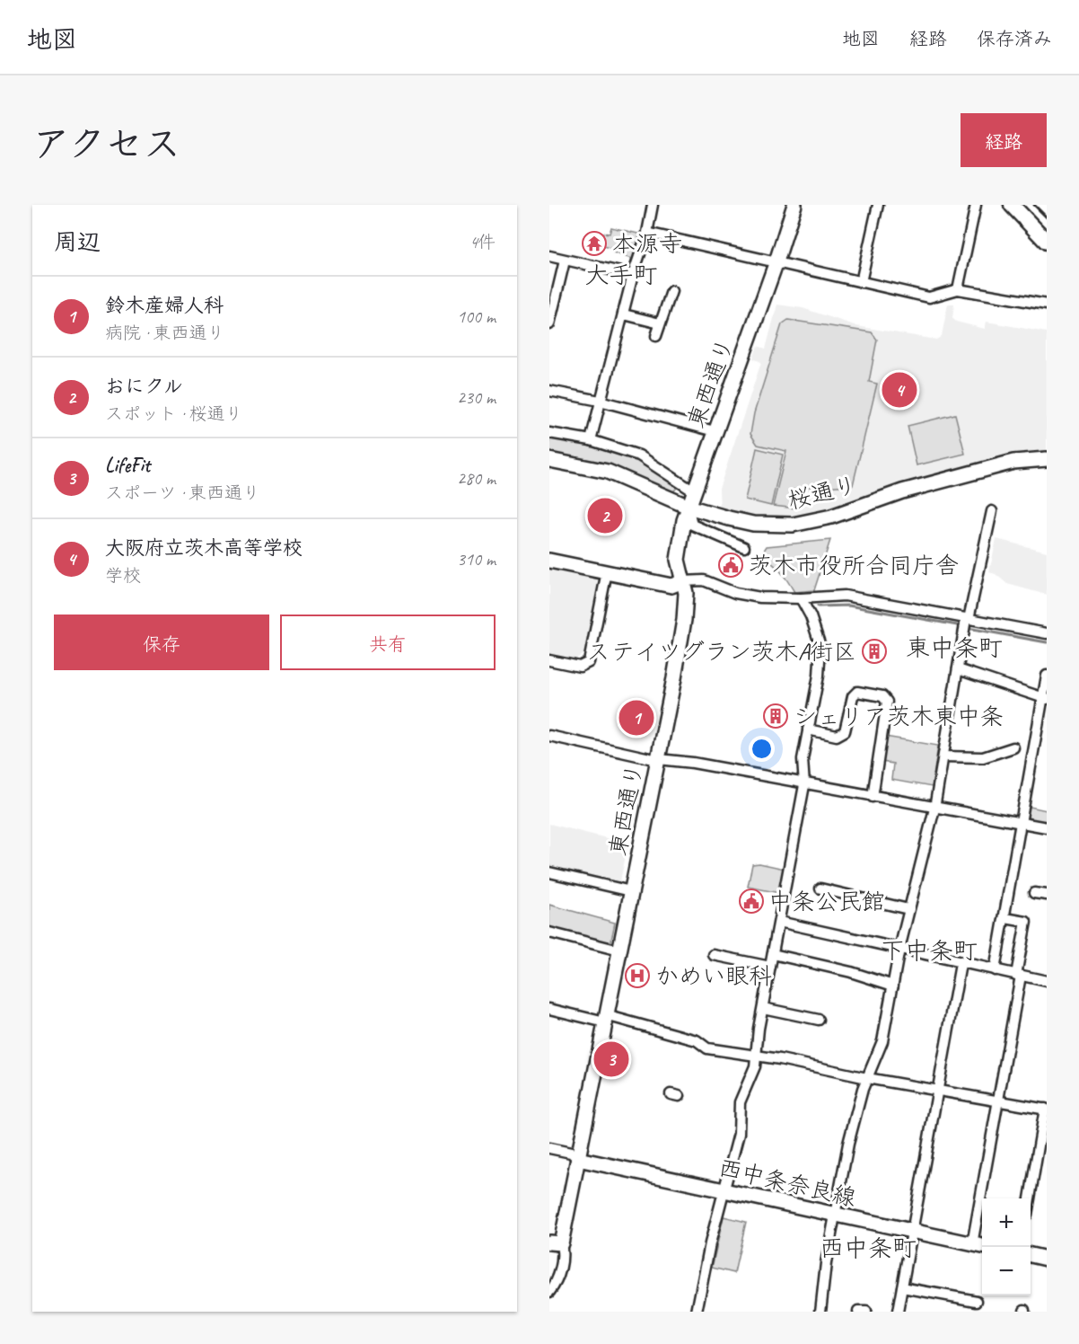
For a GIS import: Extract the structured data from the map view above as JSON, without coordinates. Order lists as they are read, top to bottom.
{
  "streets": {
    "street": ["東西通り", "桜通り", "西中条奈良線"]
  },
  "crossings": [
    ["東西通り", "桜通り"],
    ["東西通り", "西中条奈良線"]
  ],
  "districts": [
    "大手町",
    "東中条町",
    "下中条町",
    "西中条町"
  ],
  "places": {
    "temple": ["本源寺"],
    "public building": ["茨木市役所合同庁舎", "中条公民館"],
    "building": ["ステイツグラン茨木A街区", "シェリア茨木東中条"],
    "hospital": ["かめい眼科"]
  },
  "page": {
    "header": "地図",
    "nav": ["地図", "経路", "保存済み"],
    "title": "アクセス",
    "buttons": [
      "経路",
      ["保存", "共有"]
    ],
    "heading": ["周辺", "4件"],
    "list": [
      {
        "mark": "1",
        "name": "鈴木産婦人科",
        "note": "病院 · 東西通り",
        "value": "100 m"
      },
      {
        "mark": "2",
        "name": "おにクル",
        "note": "スポット · 桜通り",
        "value": "230 m"
      },
      {
        "mark": "3",
        "name": "LifeFit",
        "note": "スポーツ · 東西通り",
        "value": "280 m"
      },
      {
        "mark": "4",
        "name": "大阪府立茨木高等学校",
        "note": "学校",
        "value": "310 m"
      }
    ],
    "pins": [
      "4",
      "2",
      "1",
      "3"
    ],
    "map_buttons": ["+", "−"]
  }
}
